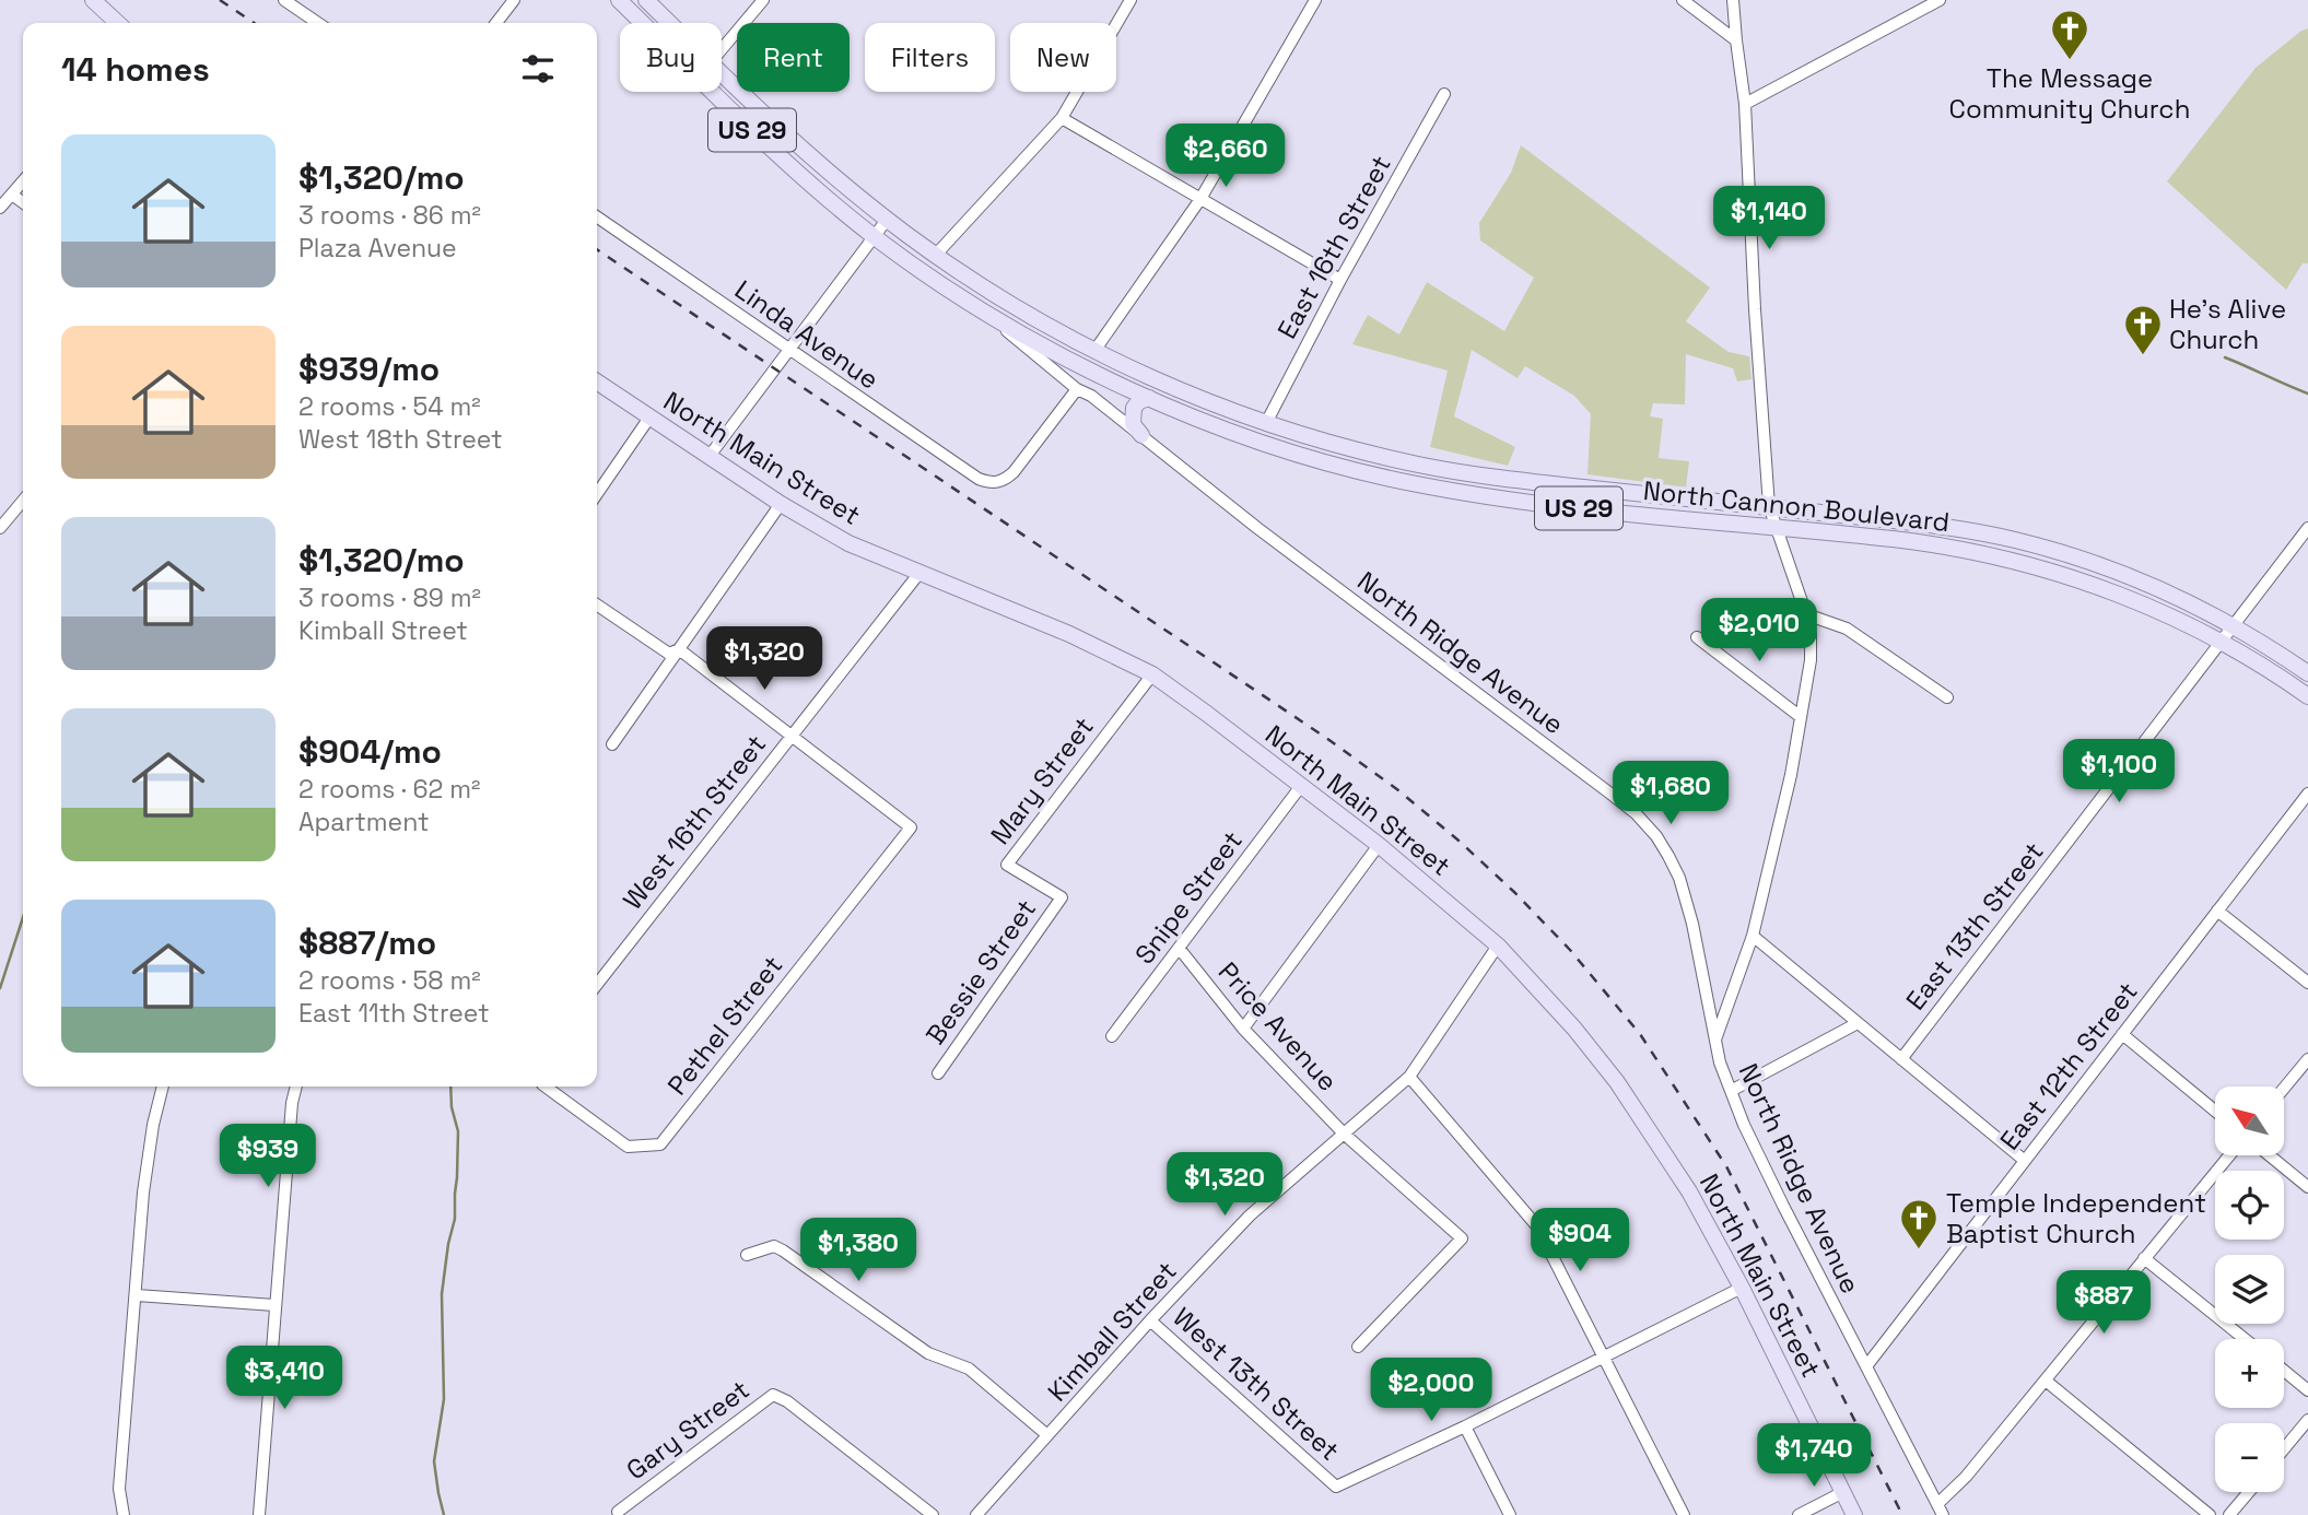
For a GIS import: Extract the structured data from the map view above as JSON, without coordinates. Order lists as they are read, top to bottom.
{
  "streets": {
    "main road": ["US 29", "North Main Street", "North Cannon Boulevard"],
    "street": [
      "East 16th Street",
      "Linda Avenue",
      "North Ridge Avenue",
      "Mary Street",
      "West 16th Street",
      "Snipe Street",
      "East 13th Street",
      "Bessie Street",
      "Pethel Street",
      "Price Avenue",
      "East 12th Street",
      "Kimball Street",
      "West 13th Street",
      "Gary Street"
    ]
  },
  "crossings": [
    ["East 16th Street", "North Cannon Boulevard"],
    ["Linda Avenue", "North Ridge Avenue"],
    ["North Main Street", "Mary Street"],
    ["North Main Street", "West 16th Street"],
    ["North Main Street", "Snipe Street"],
    ["North Main Street", "Kimball Street"],
    ["North Main Street", "West 13th Street"],
    ["North Cannon Boulevard", "North Ridge Avenue"],
    ["North Cannon Boulevard", "East 13th Street"],
    ["North Ridge Avenue", "East 12th Street"],
    ["Mary Street", "Bessie Street"],
    ["West 16th Street", "Pethel Street"],
    ["Snipe Street", "Price Avenue"],
    ["Price Avenue", "Kimball Street"],
    ["Kimball Street", "West 13th Street"]
  ],
  "places": {
    "church": ["The Message Community Church", "He's Alive Church", "Temple Independent Baptist Church"]
  },
  "north": "top left",
  "page": {
    "chip": [
      "Buy",
      "Rent",
      "Filters",
      "New"
    ],
    "heading": "14 homes",
    "list": [
      {
        "name": "$1,320/mo",
        "note": "3 rooms · 86 m² · Plaza Avenue"
      },
      {
        "name": "$939/mo",
        "note": "2 rooms · 54 m² · West 18th Street"
      },
      {
        "name": "$1,320/mo",
        "note": "3 rooms · 89 m² · Kimball Street"
      },
      {
        "name": "$904/mo",
        "note": "2 rooms · 62 m² · Apartment"
      },
      {
        "name": "$887/mo",
        "note": "2 rooms · 58 m² · East 11th Street"
      }
    ],
    "price": [
      "$2,660",
      "$1,140",
      "$2,010",
      "$1,320",
      "$1,100",
      "$1,680",
      "$939",
      "$1,320",
      "$904",
      "$1,380",
      "$887",
      "$3,410",
      "$2,000",
      "$1,740"
    ],
    "map_buttons": ["+", "−"]
  }
}
